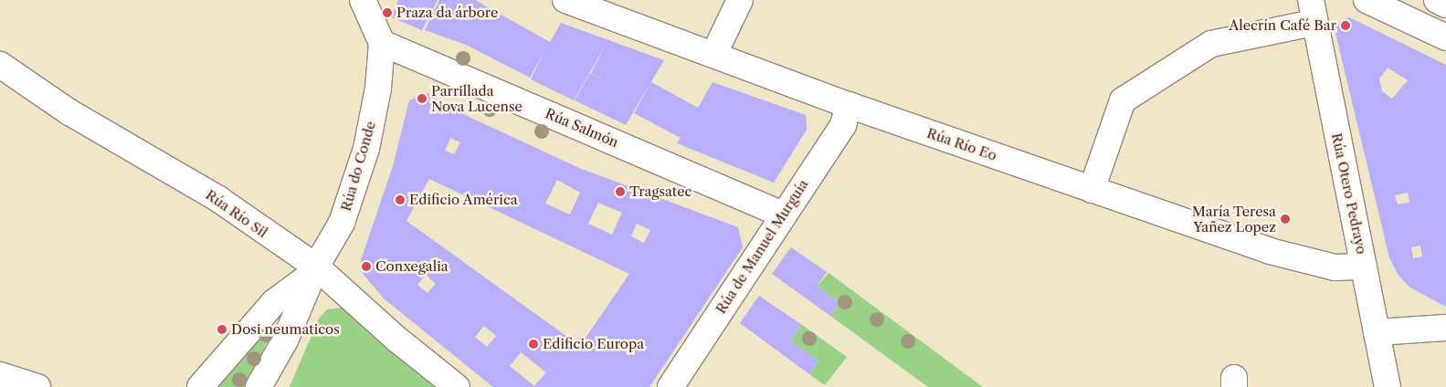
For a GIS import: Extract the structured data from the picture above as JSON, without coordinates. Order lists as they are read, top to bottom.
{
  "streets": {
    "street": [
      "Rúa Salmón",
      "Rúa Río Eo",
      "Rúa do Conde",
      "Rúa Otero Pedrayo",
      "Rúa Río Sil",
      "Rúa de Manuel Murguía"
    ]
  },
  "crossings": [
    ["Rúa Salmón", "Rúa do Conde"],
    ["Rúa Salmón", "Rúa de Manuel Murguía"],
    ["Rúa Río Eo", "Rúa Otero Pedrayo"],
    ["Rúa Río Eo", "Rúa de Manuel Murguía"],
    ["Rúa do Conde", "Rúa Río Sil"]
  ],
  "places": [
    "Praza da árbore",
    "Alecrín Café Bar",
    "Parrillada Nova Lucense",
    "Tragsatec",
    "Edificio América",
    "María Teresa Yañez Lopez",
    "Conxegalia",
    "Dosi neumaticos",
    "Edificio Europa"
  ]
}
